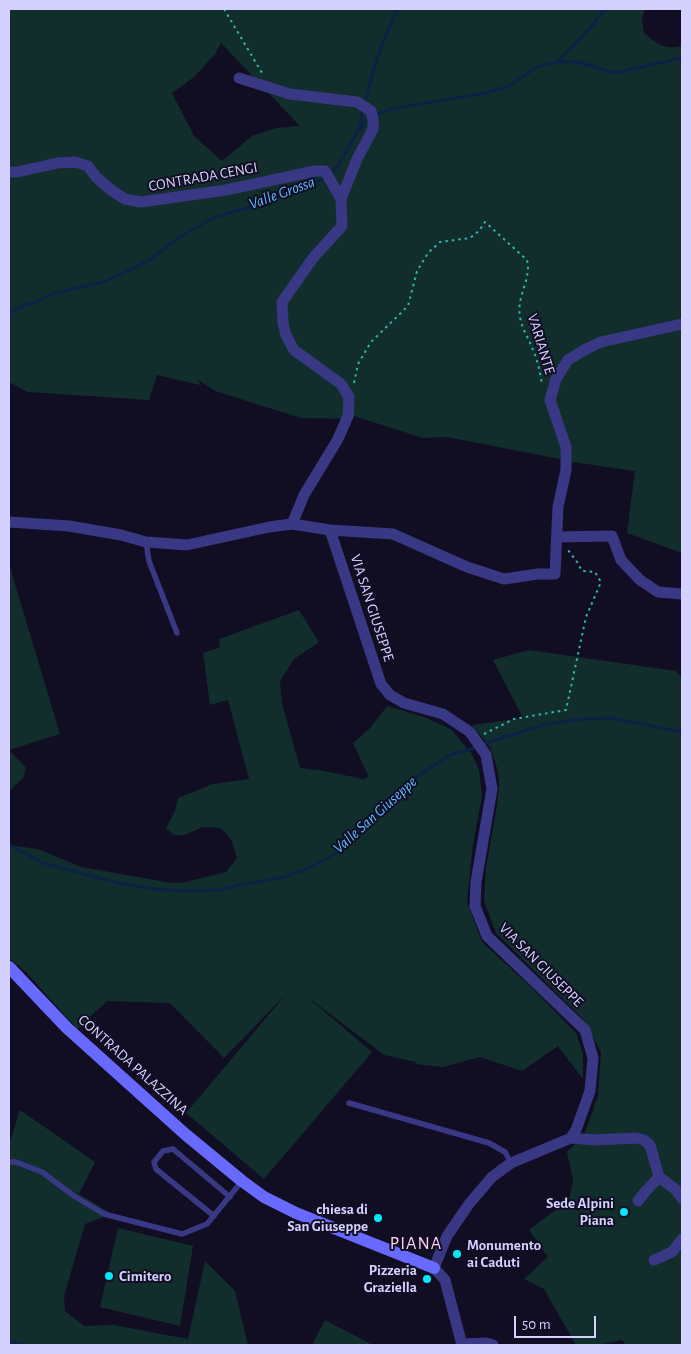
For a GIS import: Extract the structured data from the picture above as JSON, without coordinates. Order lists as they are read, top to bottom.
{
  "streets": {
    "street": ["CONTRADA CENGI", "VIA SAN GIUSEPPE", "CONTRADA PALAZZINA"],
    "path": ["VARIANTE"]
  },
  "districts": ["PIANA"],
  "water": ["Valle Grossa", "Valle San Giuseppe"],
  "places": [
    "Sede Alpini Piana",
    "chiesa di San Giuseppe",
    "Monumento ai Caduti",
    "Cimitero",
    "Pizzeria Graziella"
  ],
  "scale_bar": "50 m"
}
